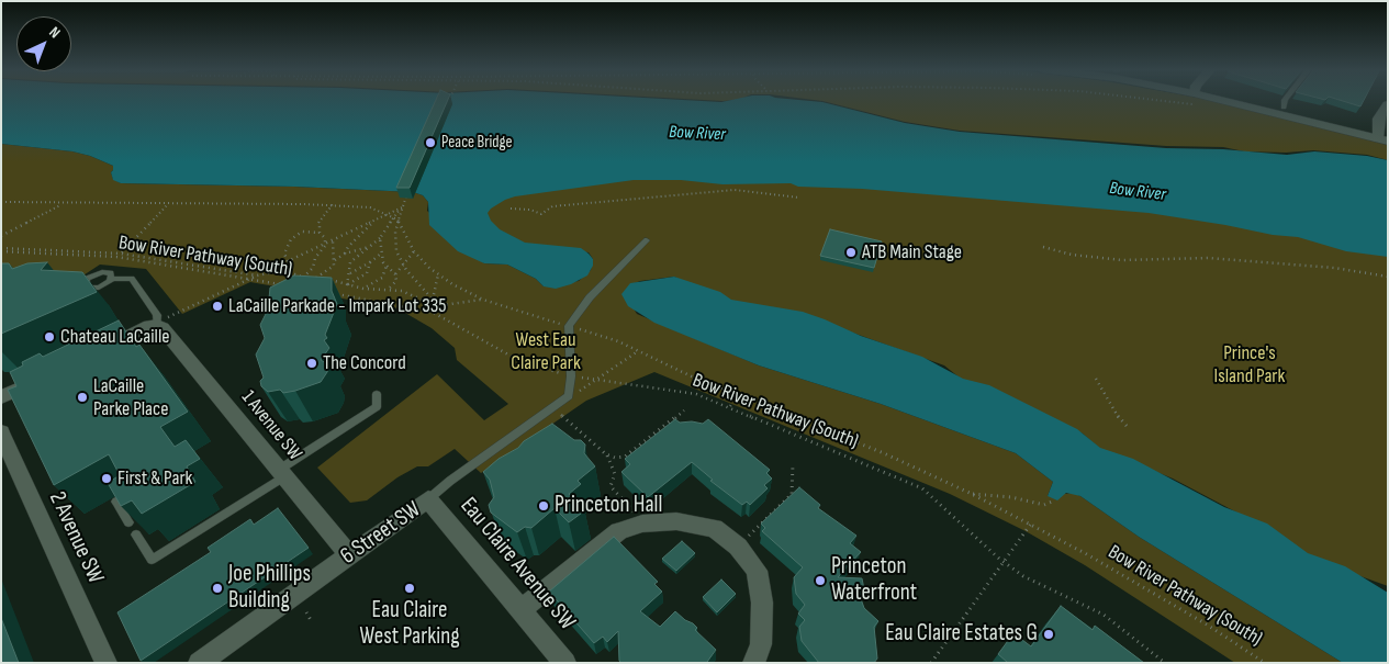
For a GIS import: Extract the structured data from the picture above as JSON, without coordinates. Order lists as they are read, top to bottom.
{
  "streets": {
    "street": [
      "1 Avenue SW",
      "6 Street SW",
      "2 Avenue SW",
      "Eau Claire Avenue SW"
    ],
    "path": ["Bow River Pathway (South)"]
  },
  "crossings": [
    ["1 Avenue SW", "6 Street SW"],
    ["6 Street SW", "Eau Claire Avenue SW"]
  ],
  "water": ["Bow River"],
  "parks": ["West Eau Claire Park", "Prince's Island Park"],
  "places": [
    "Peace Bridge",
    "ATB Main Stage",
    "LaCaille Parkade - Impark Lot 335",
    "Chateau LaCaille",
    "The Concord",
    "LaCaille Parke Place",
    "First & Park",
    "Princeton Hall",
    "Princeton Waterfront",
    "Joe Phillips Building",
    "Eau Claire West Parking",
    "Eau Claire Estates G"
  ],
  "north": "top right"
}
